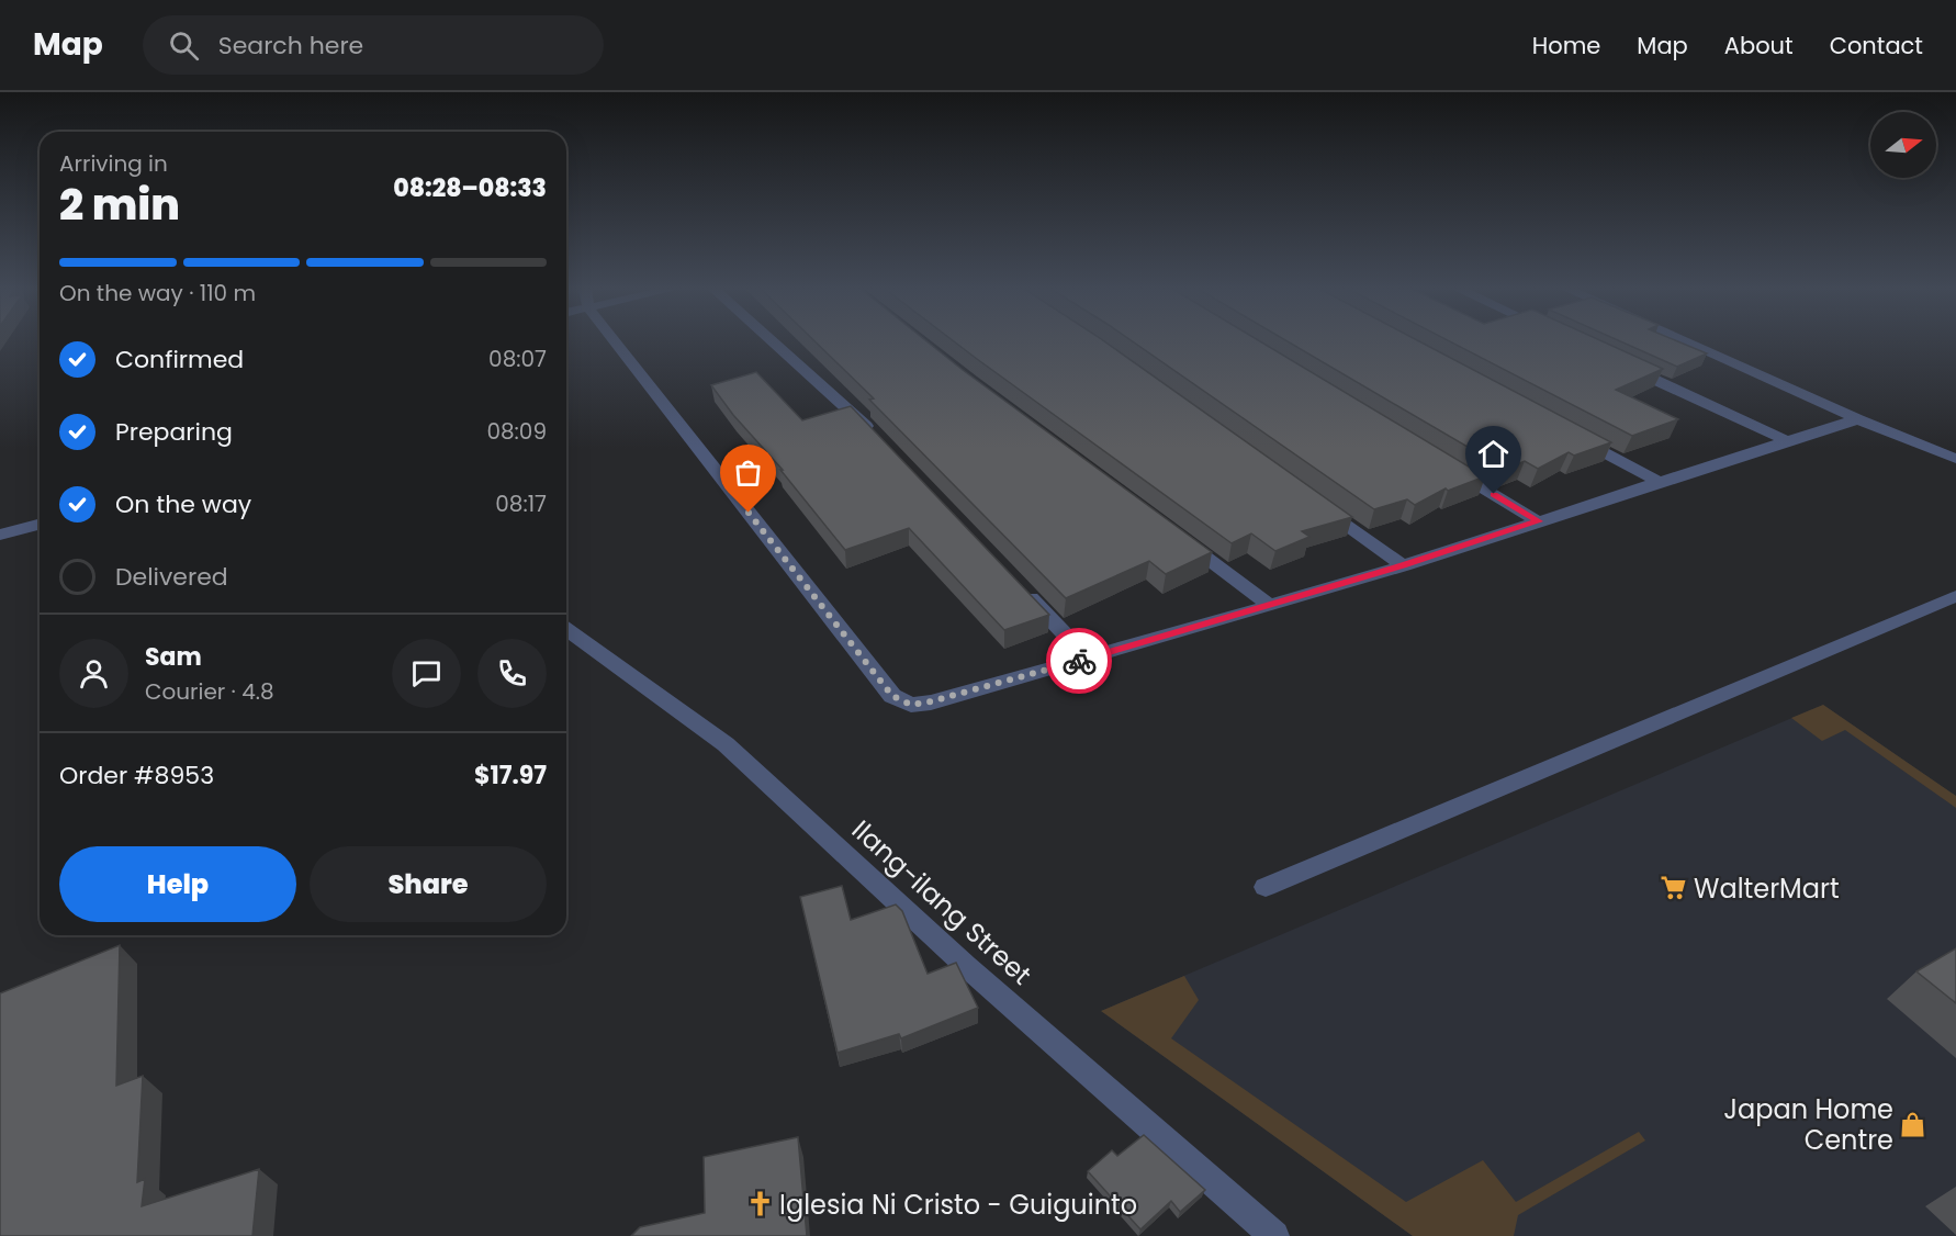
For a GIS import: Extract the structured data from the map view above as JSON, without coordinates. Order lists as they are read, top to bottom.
{
  "streets": {
    "street": ["Ilang-ilang Street"]
  },
  "places": {
    "supermarket": ["WalterMart"],
    "shop": ["Japan Home Centre"],
    "church": ["Iglesia Ni Cristo - Guiguinto"]
  },
  "north": "right",
  "page": {
    "header": "Map",
    "search": "Search here",
    "nav": [
      "Home",
      "Map",
      "About",
      "Contact"
    ],
    "heading": ["2 min", "Arriving in", "08:28–08:33"],
    "panel": [
      "Sam",
      "Courier · 4.8",
      "Order #8953",
      "$17.97"
    ],
    "bar": "On the way · 110 m",
    "list": [
      ["Confirmed", "08:07"],
      ["Preparing", "08:09"],
      ["On the way", "08:17"],
      "Delivered"
    ],
    "buttons": ["Help", "Share"]
  }
}
